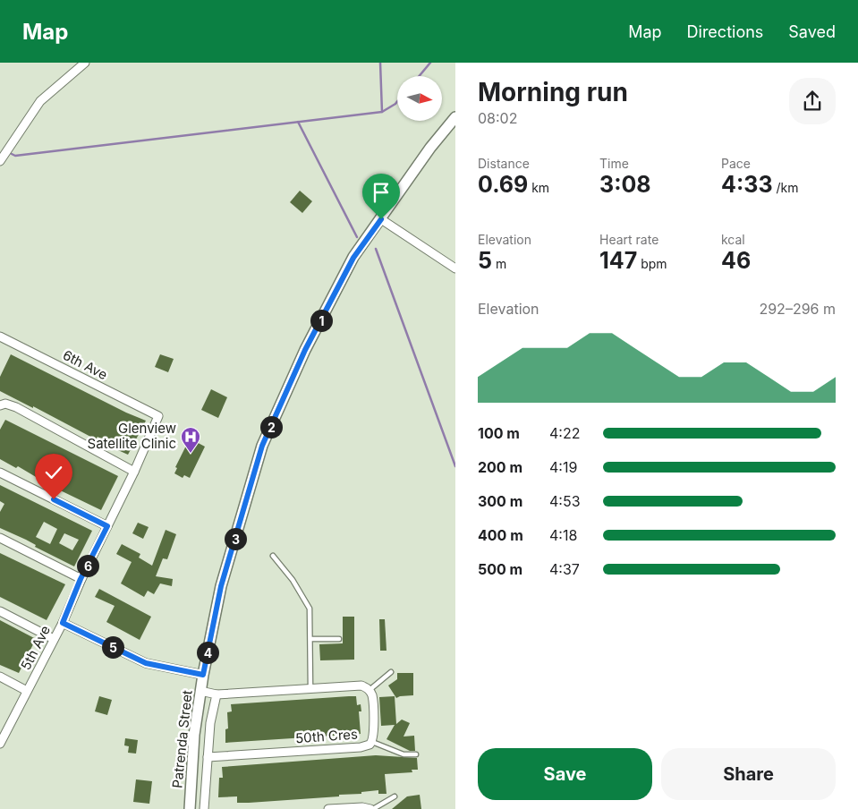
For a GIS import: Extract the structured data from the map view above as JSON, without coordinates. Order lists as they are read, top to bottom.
{
  "streets": {
    "street": [
      "6th Ave",
      "5th Ave",
      "50th Cres",
      "Patrenda Street"
    ]
  },
  "crossings": [
    ["6th Ave", "5th Ave"]
  ],
  "places": {
    "hospital": ["Glenview Satellite Clinic"]
  },
  "north": "right",
  "page": {
    "header": "Map",
    "nav": ["Map", "Directions", "Saved"],
    "heading": ["Morning run", "08:02"],
    "stats": [
      ["Distance", "0.69 km"],
      ["Time", "3:08"],
      ["Pace", "4:33 /km"],
      ["Elevation", "5 m"],
      ["Heart rate", "147 bpm"],
      ["kcal", "46"]
    ],
    "chart": ["Elevation", "292–296 m"],
    "pins": [
      "1",
      "2",
      "3",
      "6",
      "5",
      "4"
    ],
    "list": [
      {
        "name": "100 m",
        "note": "4:22"
      },
      {
        "name": "200 m",
        "note": "4:19"
      },
      {
        "name": "300 m",
        "note": "4:53"
      },
      {
        "name": "400 m",
        "note": "4:18"
      },
      {
        "name": "500 m",
        "note": "4:37"
      }
    ],
    "buttons": ["Save", "Share"]
  }
}
